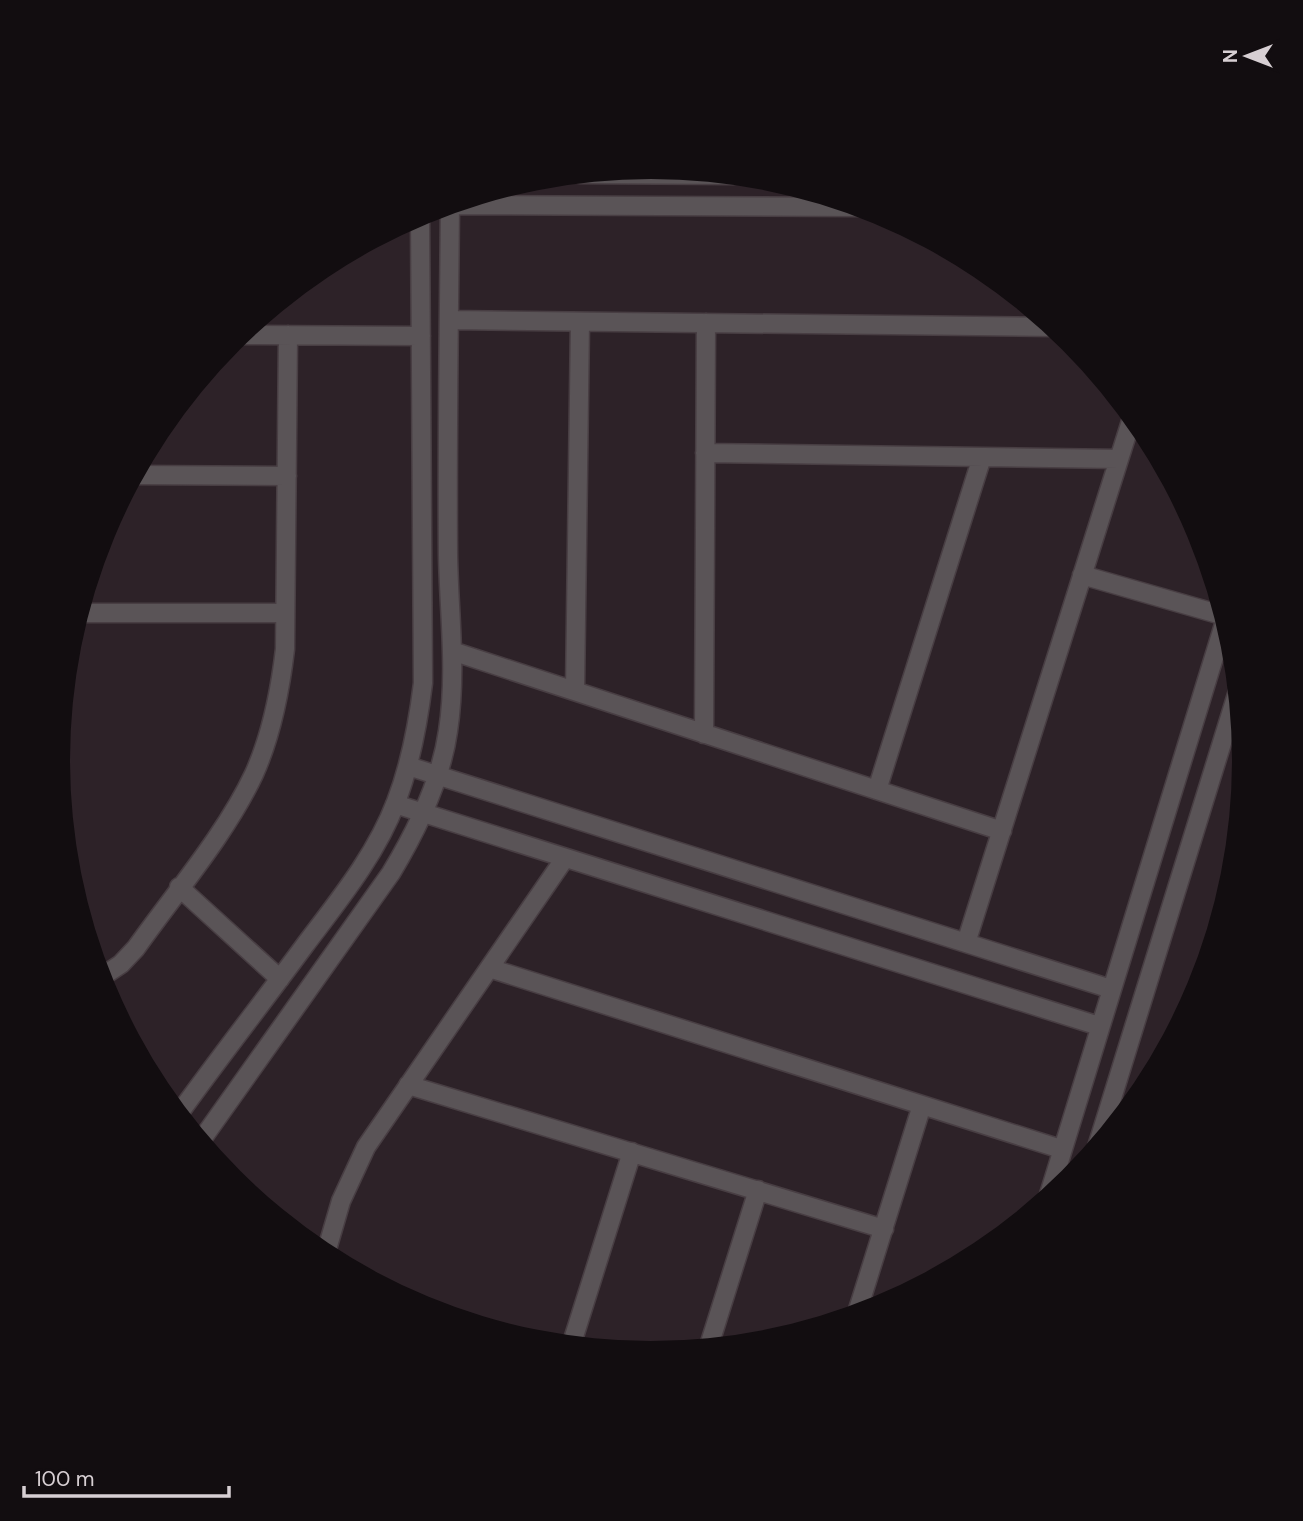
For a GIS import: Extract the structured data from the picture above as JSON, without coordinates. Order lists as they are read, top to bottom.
{
  "scale_bar": "100 m",
  "north": "left"
}
